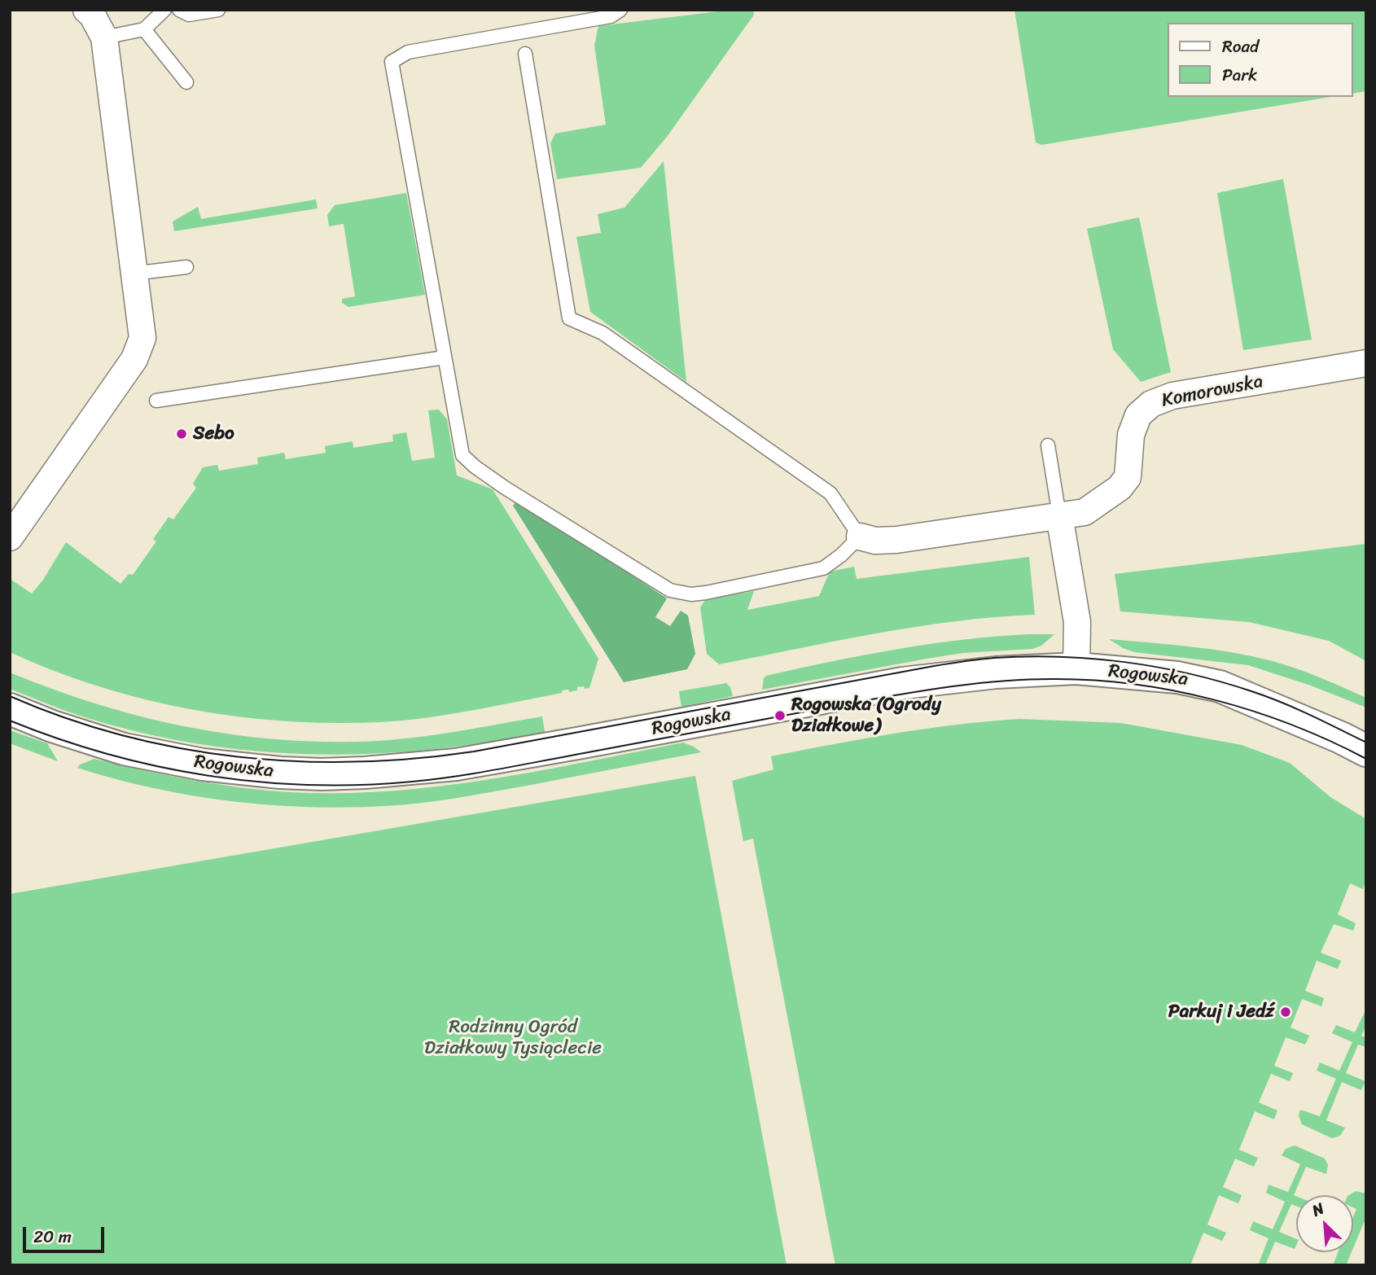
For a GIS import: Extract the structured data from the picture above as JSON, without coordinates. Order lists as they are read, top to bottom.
{
  "streets": {
    "street": ["Komorowska", "Rogowska"]
  },
  "parks": ["Rodzinny Ogród Działkowy Tysiąclecie"],
  "places": ["Sebo", "Rogowska (Ogrody Działkowe)", "Parkuj i Jedź"],
  "legend": ["Road", "Park"],
  "scale_bar": "20 m",
  "north": "top left"
}
